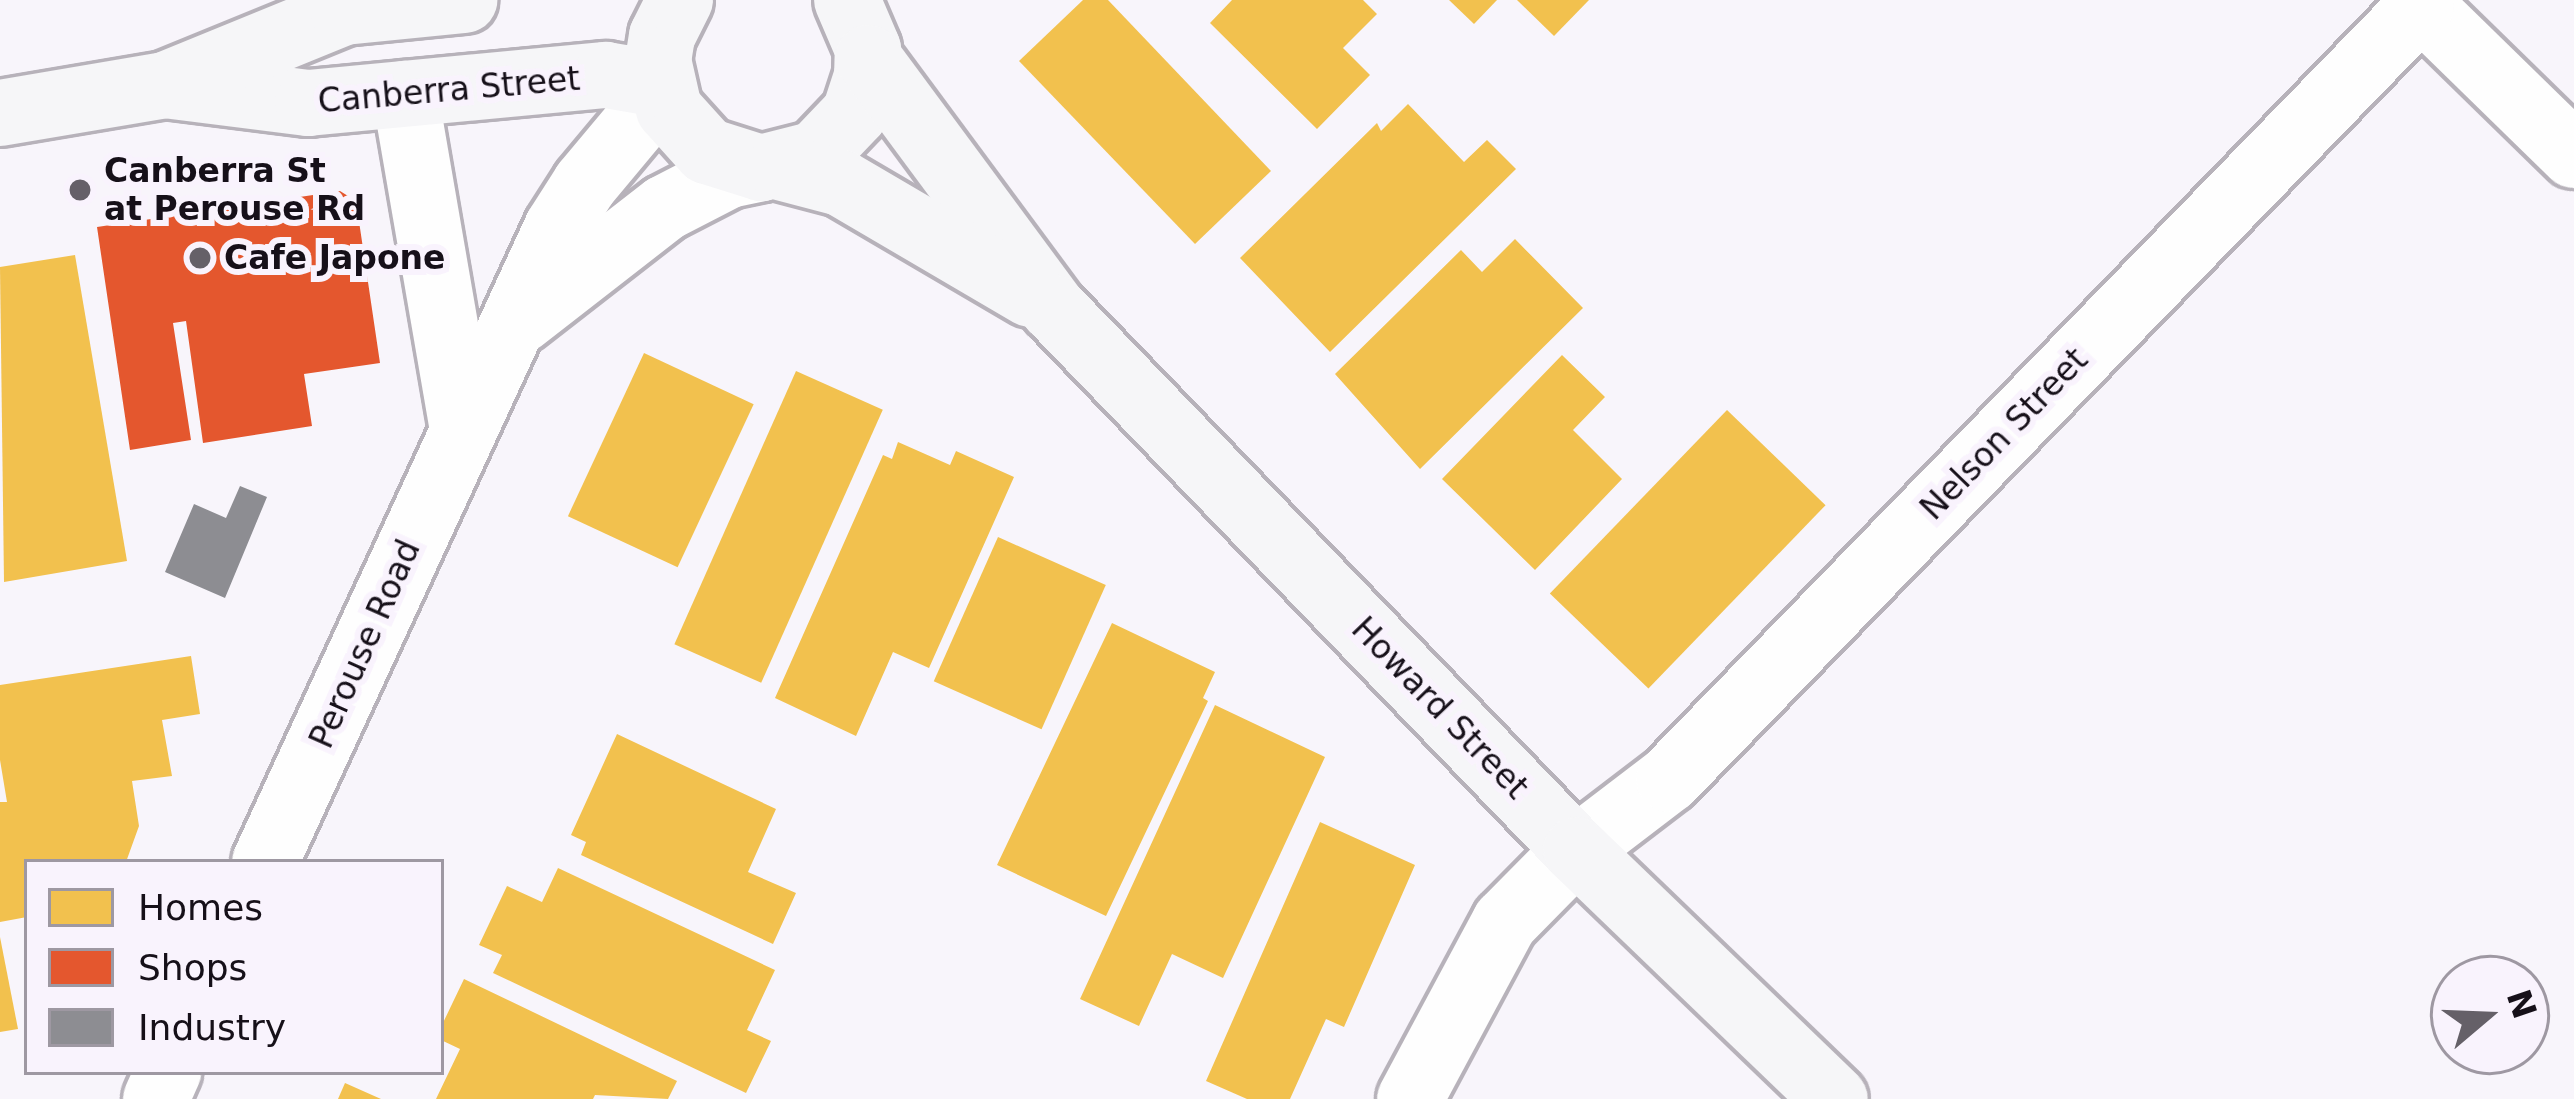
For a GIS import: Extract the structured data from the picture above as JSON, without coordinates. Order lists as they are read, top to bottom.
{
  "streets": {
    "street": [
      "Canberra Street",
      "Nelson Street",
      "Perouse Road",
      "Howard Street"
    ]
  },
  "crossings": [
    ["Canberra Street", "Perouse Road"],
    ["Canberra Street", "Howard Street"],
    ["Nelson Street", "Howard Street"],
    ["Perouse Road", "Howard Street"]
  ],
  "places": ["Canberra St at Perouse Rd", "Cafe Japone"],
  "legend": ["Homes", "Shops", "Industry"],
  "north": "right"
}
